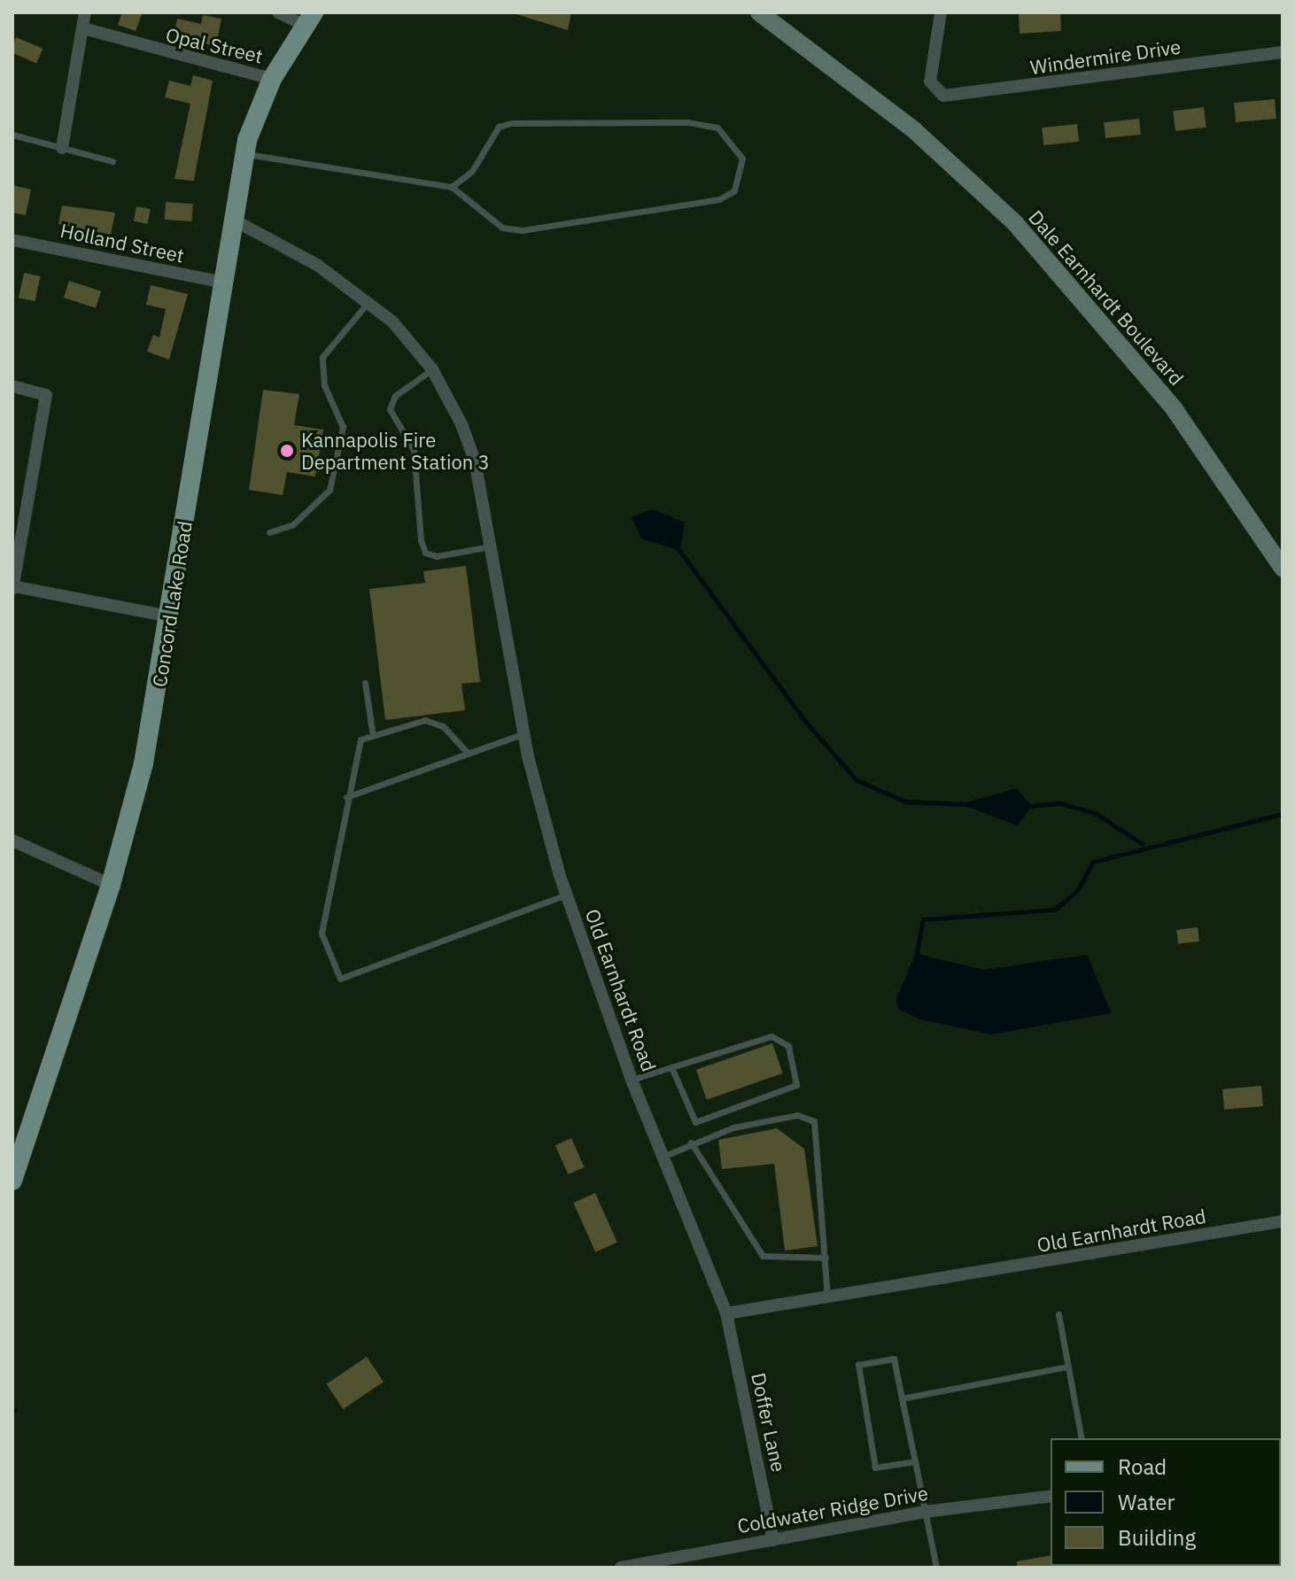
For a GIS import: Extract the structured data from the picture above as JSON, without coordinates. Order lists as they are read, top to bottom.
{
  "streets": {
    "main road": ["Dale Earnhardt Boulevard", "Concord Lake Road"],
    "street": [
      "Opal Street",
      "Windermire Drive",
      "Holland Street",
      "Old Earnhardt Road",
      "Doffer Lane",
      "Coldwater Ridge Drive"
    ]
  },
  "crossings": [
    ["Opal Street", "Concord Lake Road"],
    ["Holland Street", "Concord Lake Road"],
    ["Concord Lake Road", "Old Earnhardt Road"],
    ["Old Earnhardt Road", "Doffer Lane"],
    ["Doffer Lane", "Coldwater Ridge Drive"]
  ],
  "places": ["Kannapolis Fire Department Station 3"],
  "legend": ["Road", "Water", "Building"]
}
